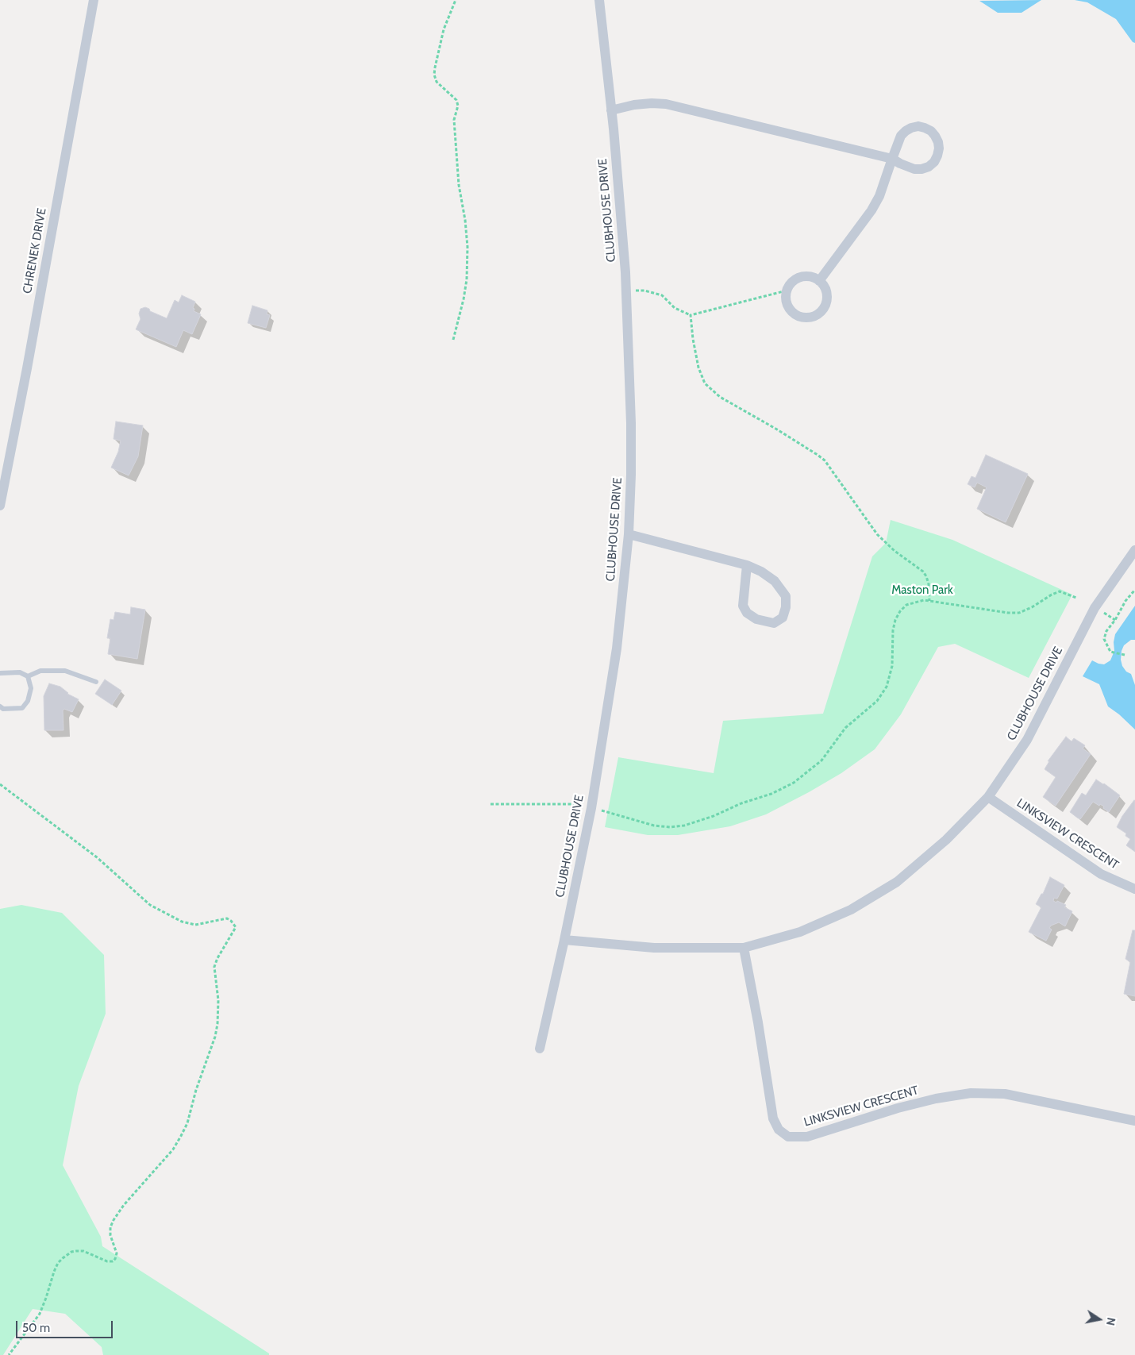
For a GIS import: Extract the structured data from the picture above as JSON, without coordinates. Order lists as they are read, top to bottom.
{
  "streets": {
    "street": ["CLUBHOUSE DRIVE", "CHRENEK DRIVE", "LINKSVIEW CRESCENT"]
  },
  "crossings": [
    ["CLUBHOUSE DRIVE", "LINKSVIEW CRESCENT"]
  ],
  "parks": ["Maston Park"],
  "scale_bar": "50 m",
  "north": "right"
}
